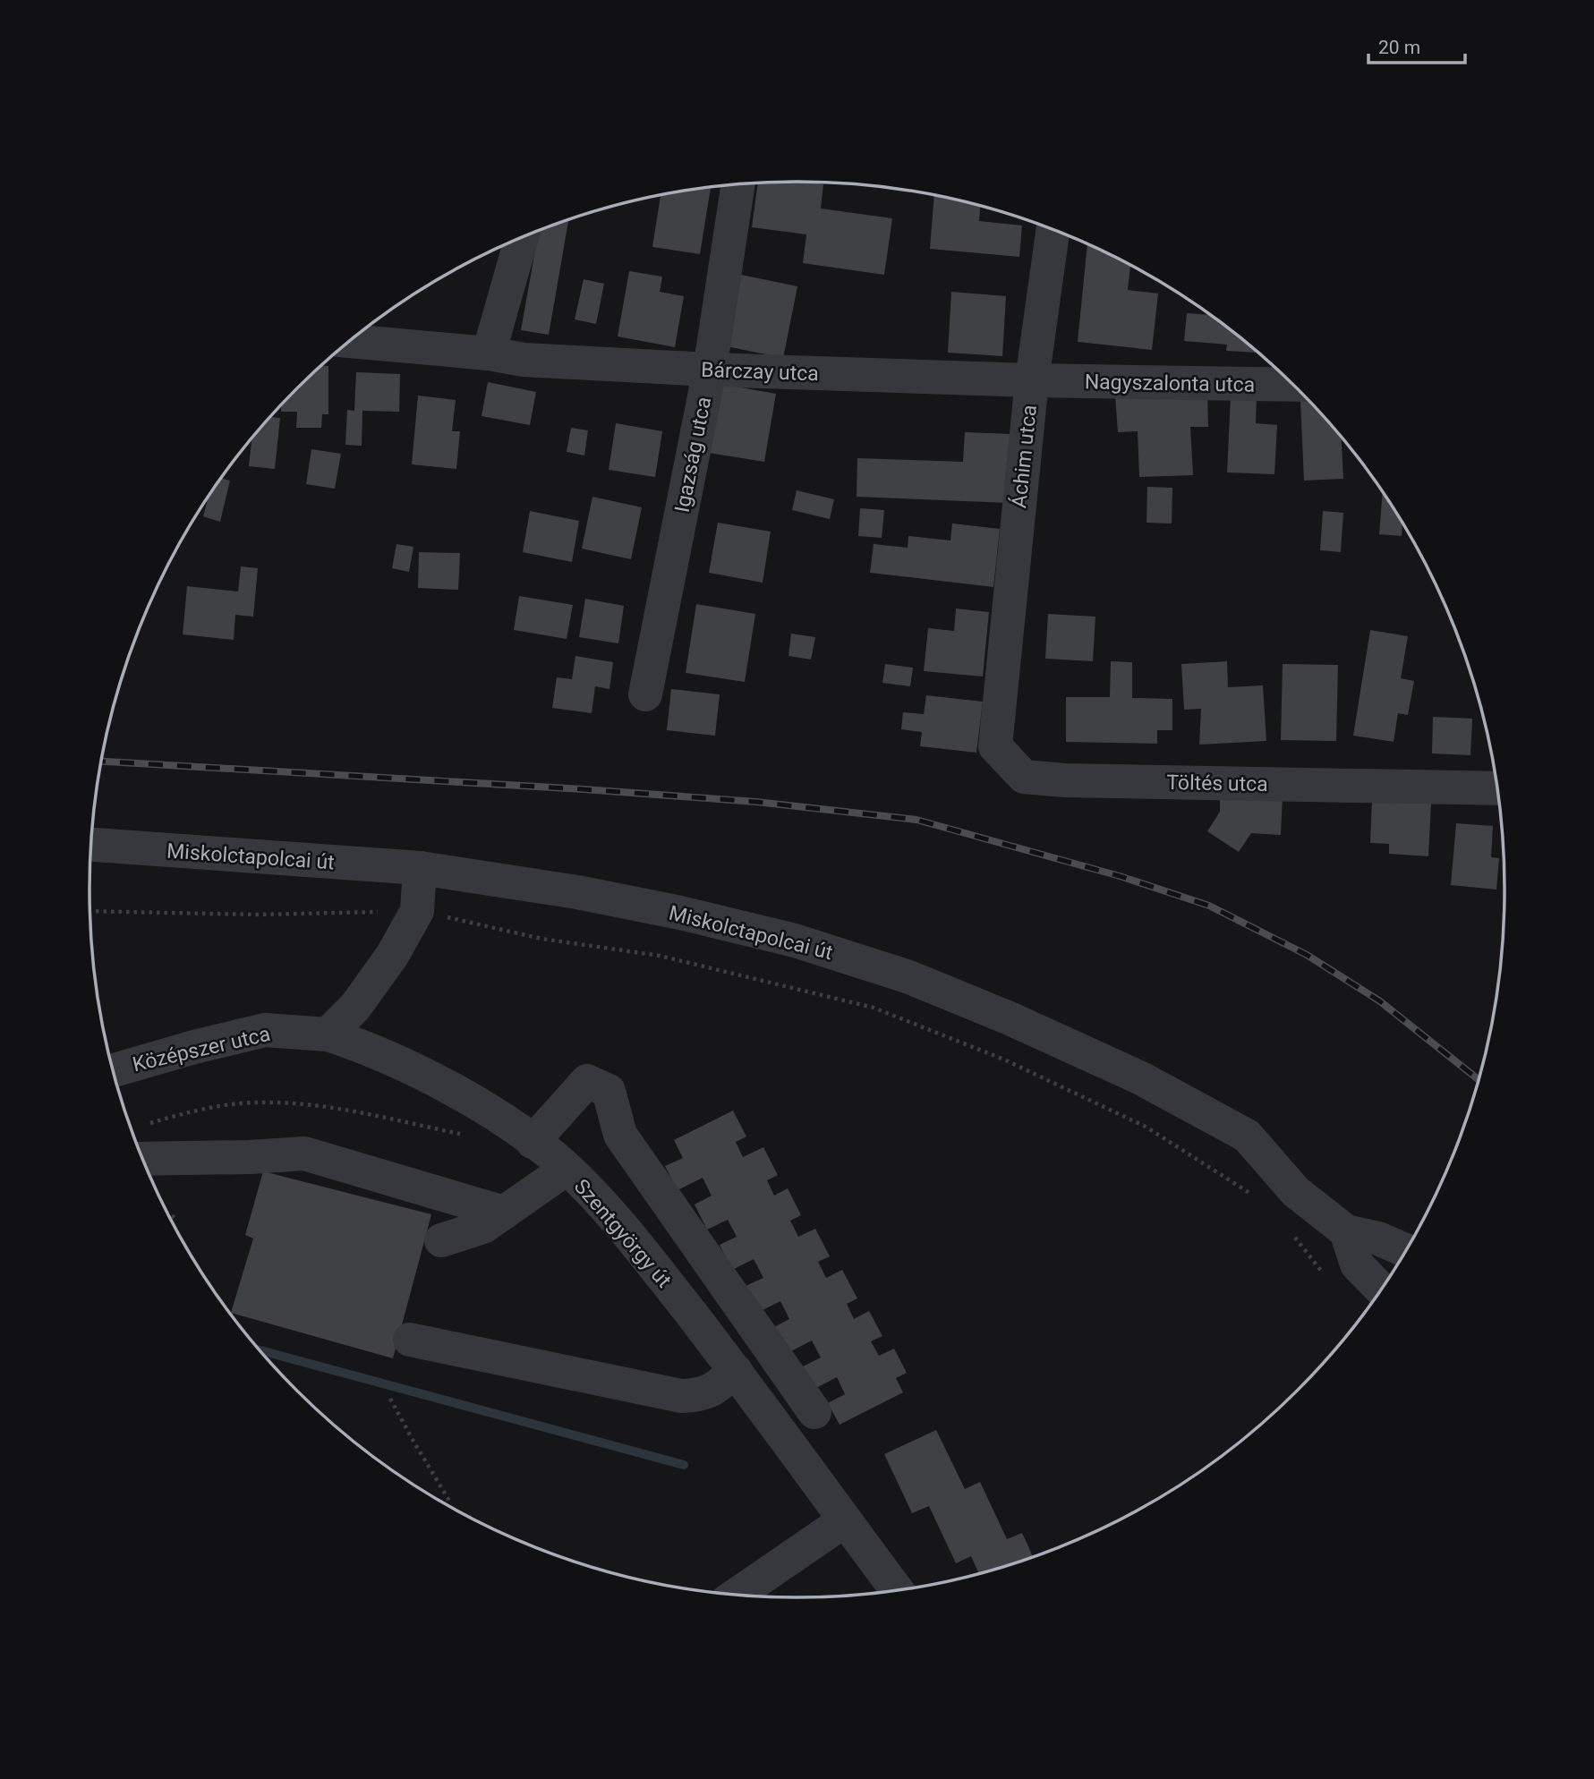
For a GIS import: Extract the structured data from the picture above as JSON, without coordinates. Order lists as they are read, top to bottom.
{
  "streets": {
    "street": [
      "Bárczay utca",
      "Nagyszalonta utca",
      "Igazság utca",
      "Áchim utca",
      "Töltés utca",
      "Miskolctapolcai út",
      "Középszer utca",
      "Szentgyörgy út"
    ]
  },
  "crossings": [
    ["Bárczay utca", "Nagyszalonta utca"],
    ["Bárczay utca", "Igazság utca"],
    ["Bárczay utca", "Áchim utca"],
    ["Nagyszalonta utca", "Áchim utca"],
    ["Áchim utca", "Töltés utca"],
    ["Középszer utca", "Szentgyörgy út"]
  ],
  "scale_bar": "20 m"
}
